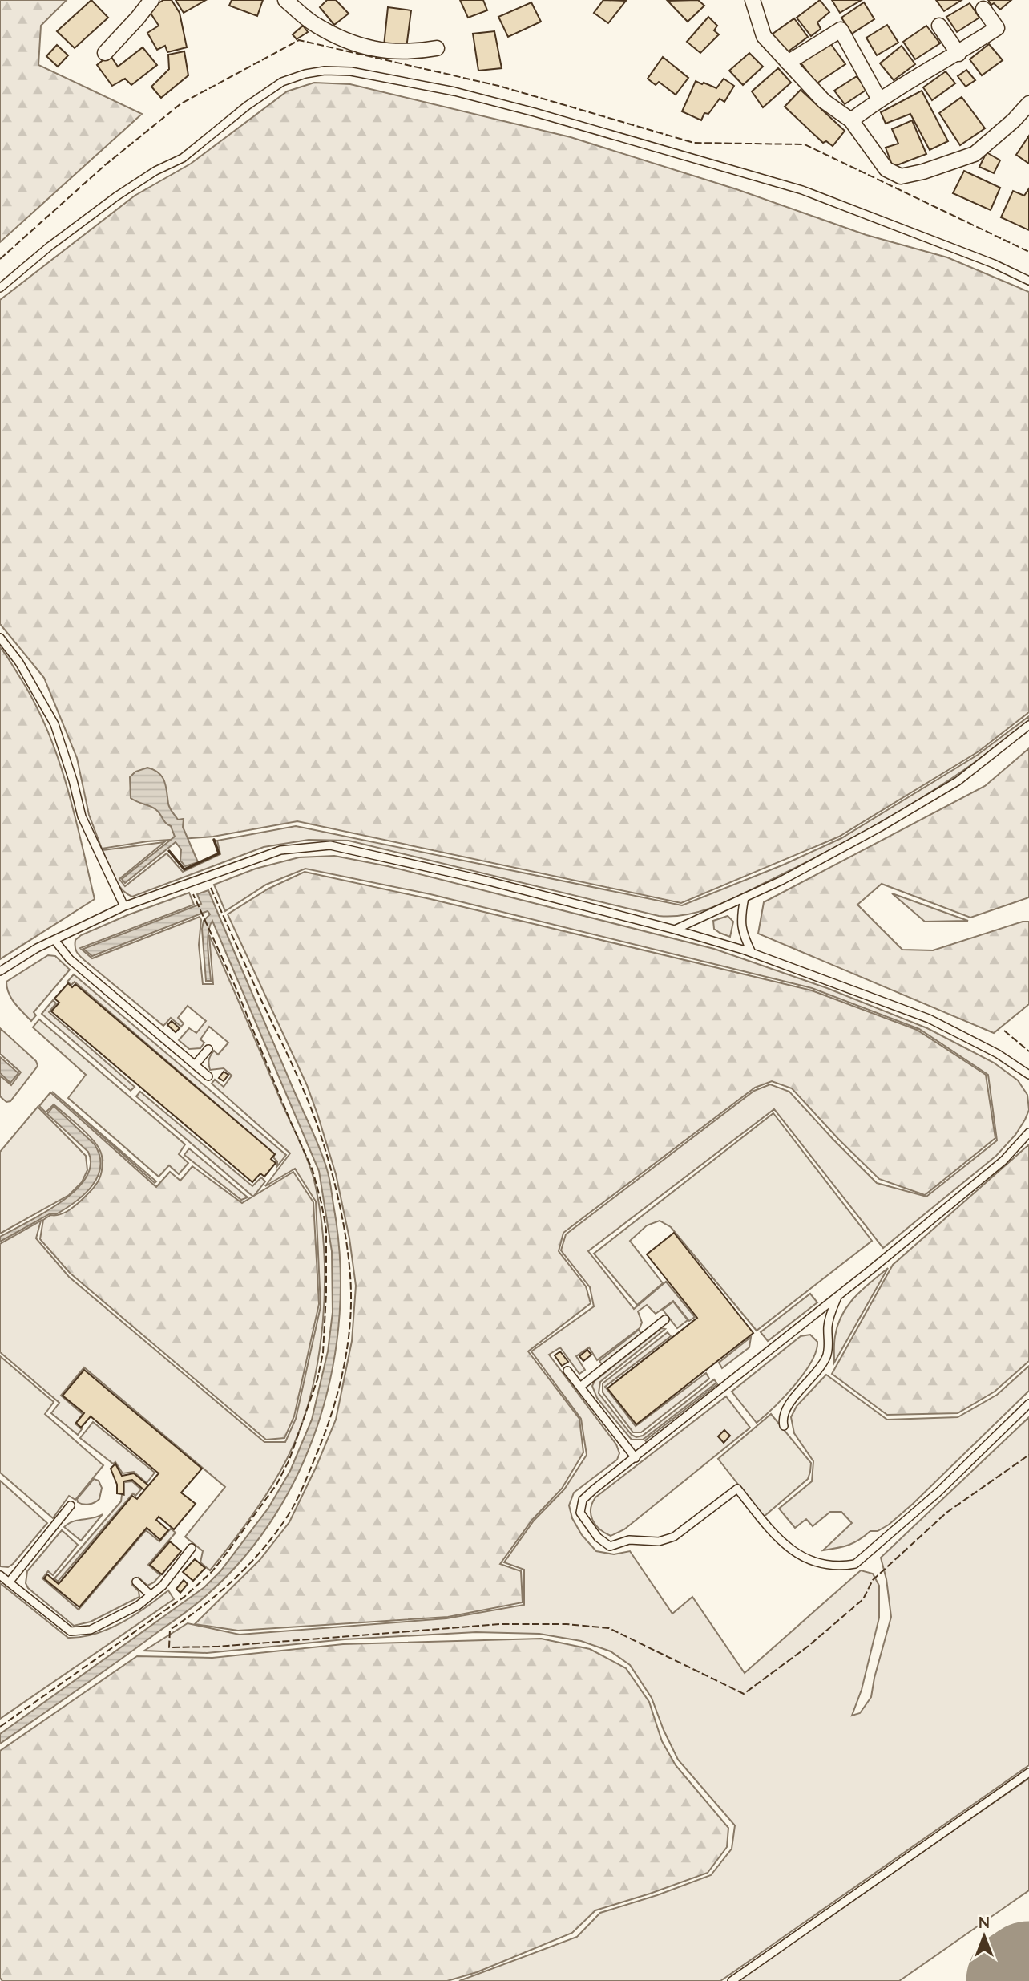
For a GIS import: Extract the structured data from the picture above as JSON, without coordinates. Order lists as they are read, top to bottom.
{
  "north": "top"
}
